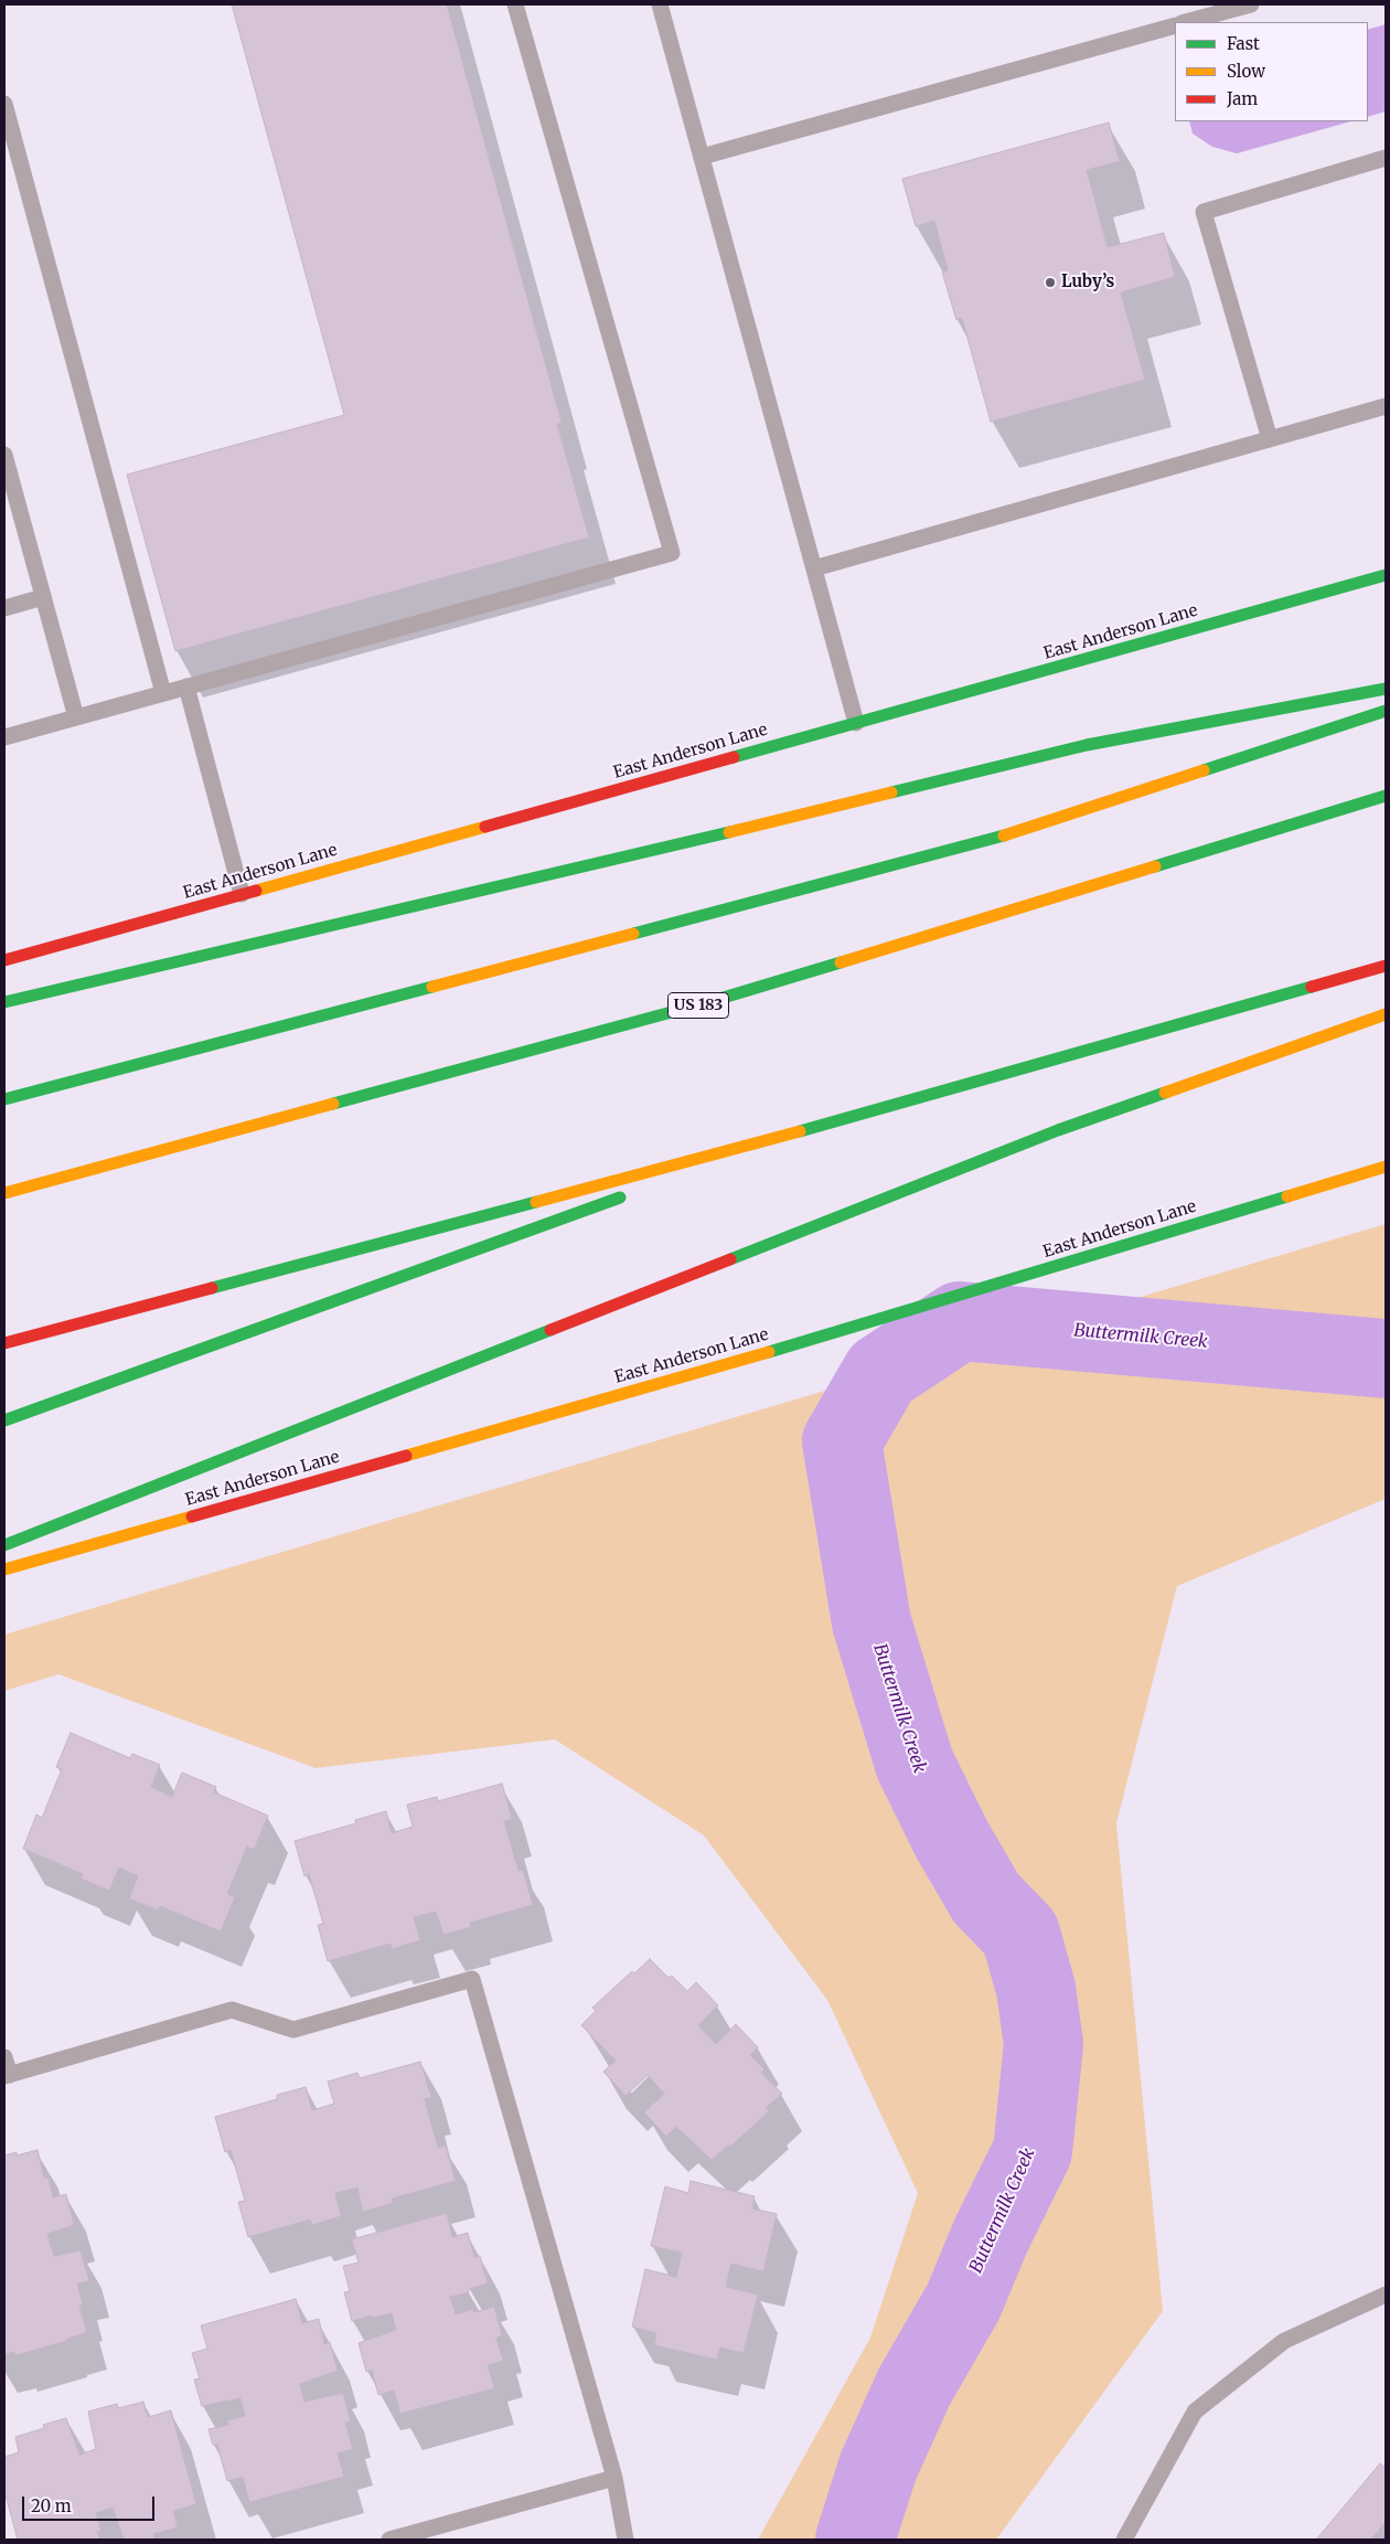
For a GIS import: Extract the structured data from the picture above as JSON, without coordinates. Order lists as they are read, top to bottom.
{
  "streets": {
    "main road": ["East Anderson Lane", "US 183"]
  },
  "water": ["Buttermilk Creek"],
  "places": ["Luby’s"],
  "legend": ["Fast", "Slow", "Jam"],
  "scale_bar": "20 m"
}
